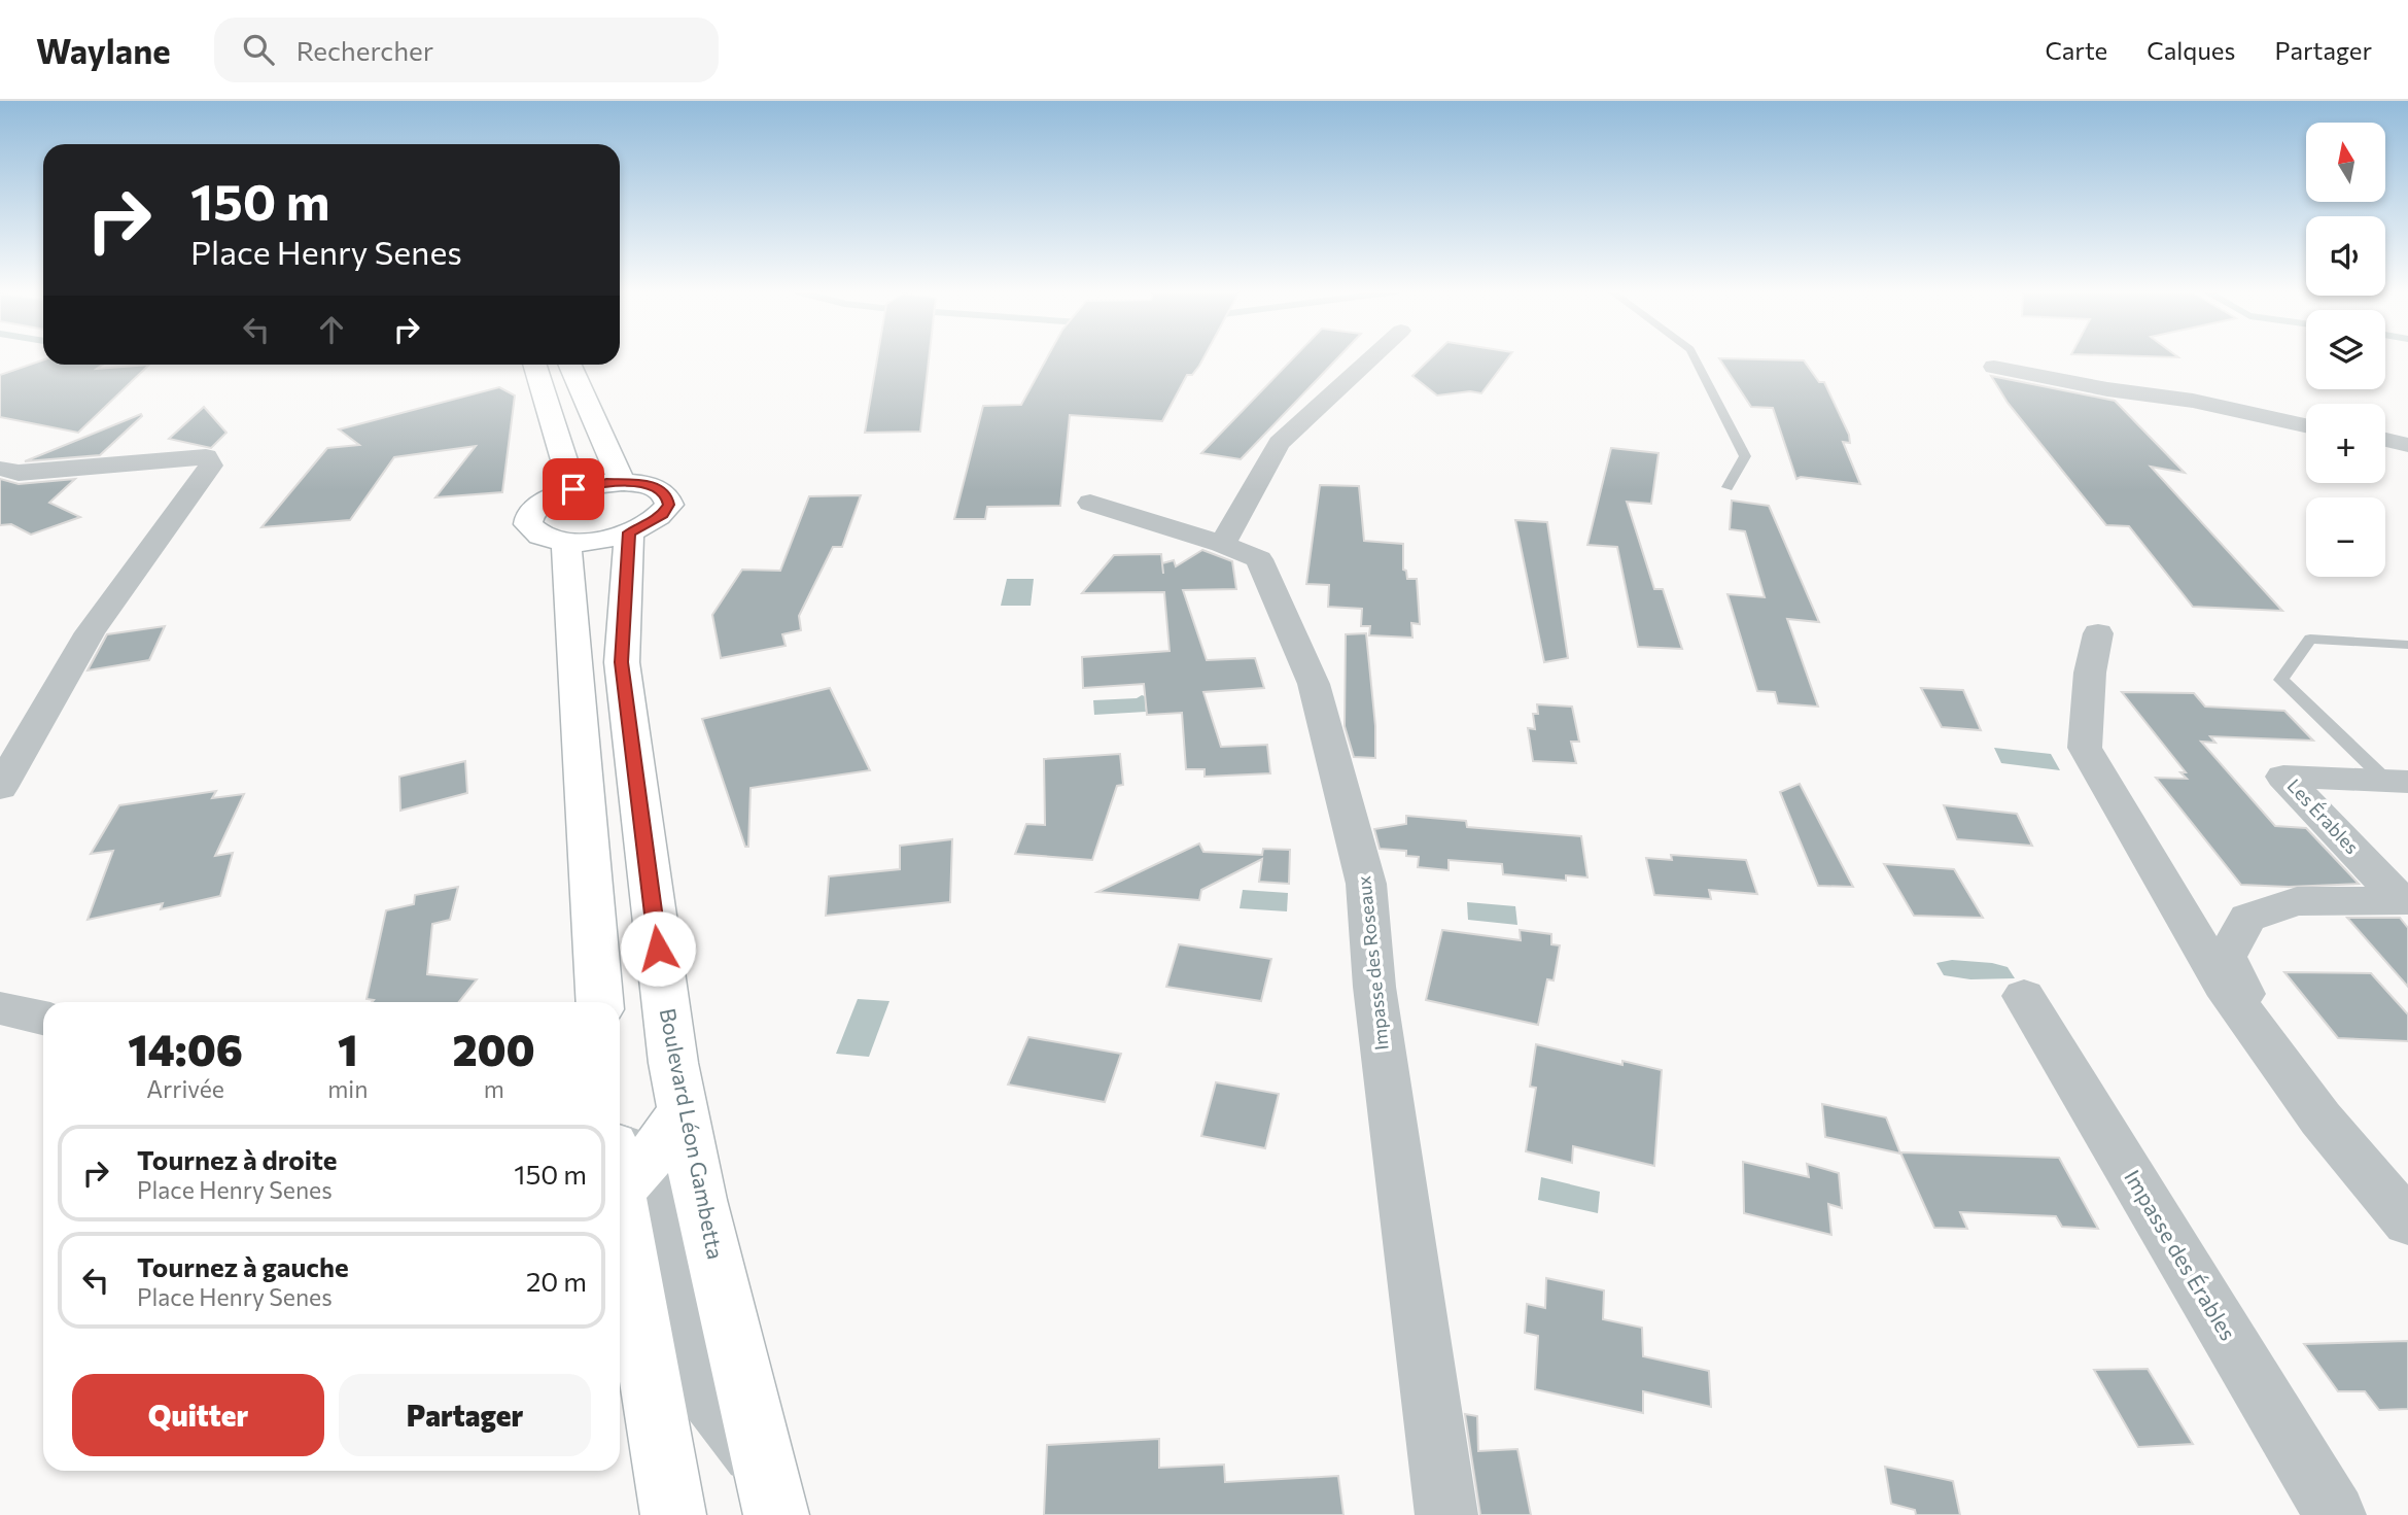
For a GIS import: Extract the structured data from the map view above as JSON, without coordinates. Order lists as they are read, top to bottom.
{
  "streets": {
    "main road": ["Boulevard Léon Gambetta"],
    "street": ["Les Érables", "Impasse des Roseaux", "Impasse des Érables"]
  },
  "north": "top",
  "page": {
    "header": "Waylane",
    "search": "Rechercher",
    "nav": ["Carte", "Calques", "Partager"],
    "map_buttons": ["+", "−"],
    "turn": ["150 m", "Place Henry Senes"],
    "eta": [
      "14:06",
      "Arrivée",
      "1",
      "min",
      "200",
      "m"
    ],
    "list": [
      {
        "name": "Tournez à droite",
        "note": "Place Henry Senes",
        "value": "150 m"
      },
      {
        "name": "Tournez à gauche",
        "note": "Place Henry Senes",
        "value": "20 m"
      }
    ],
    "buttons": ["Quitter", "Partager"]
  }
}
